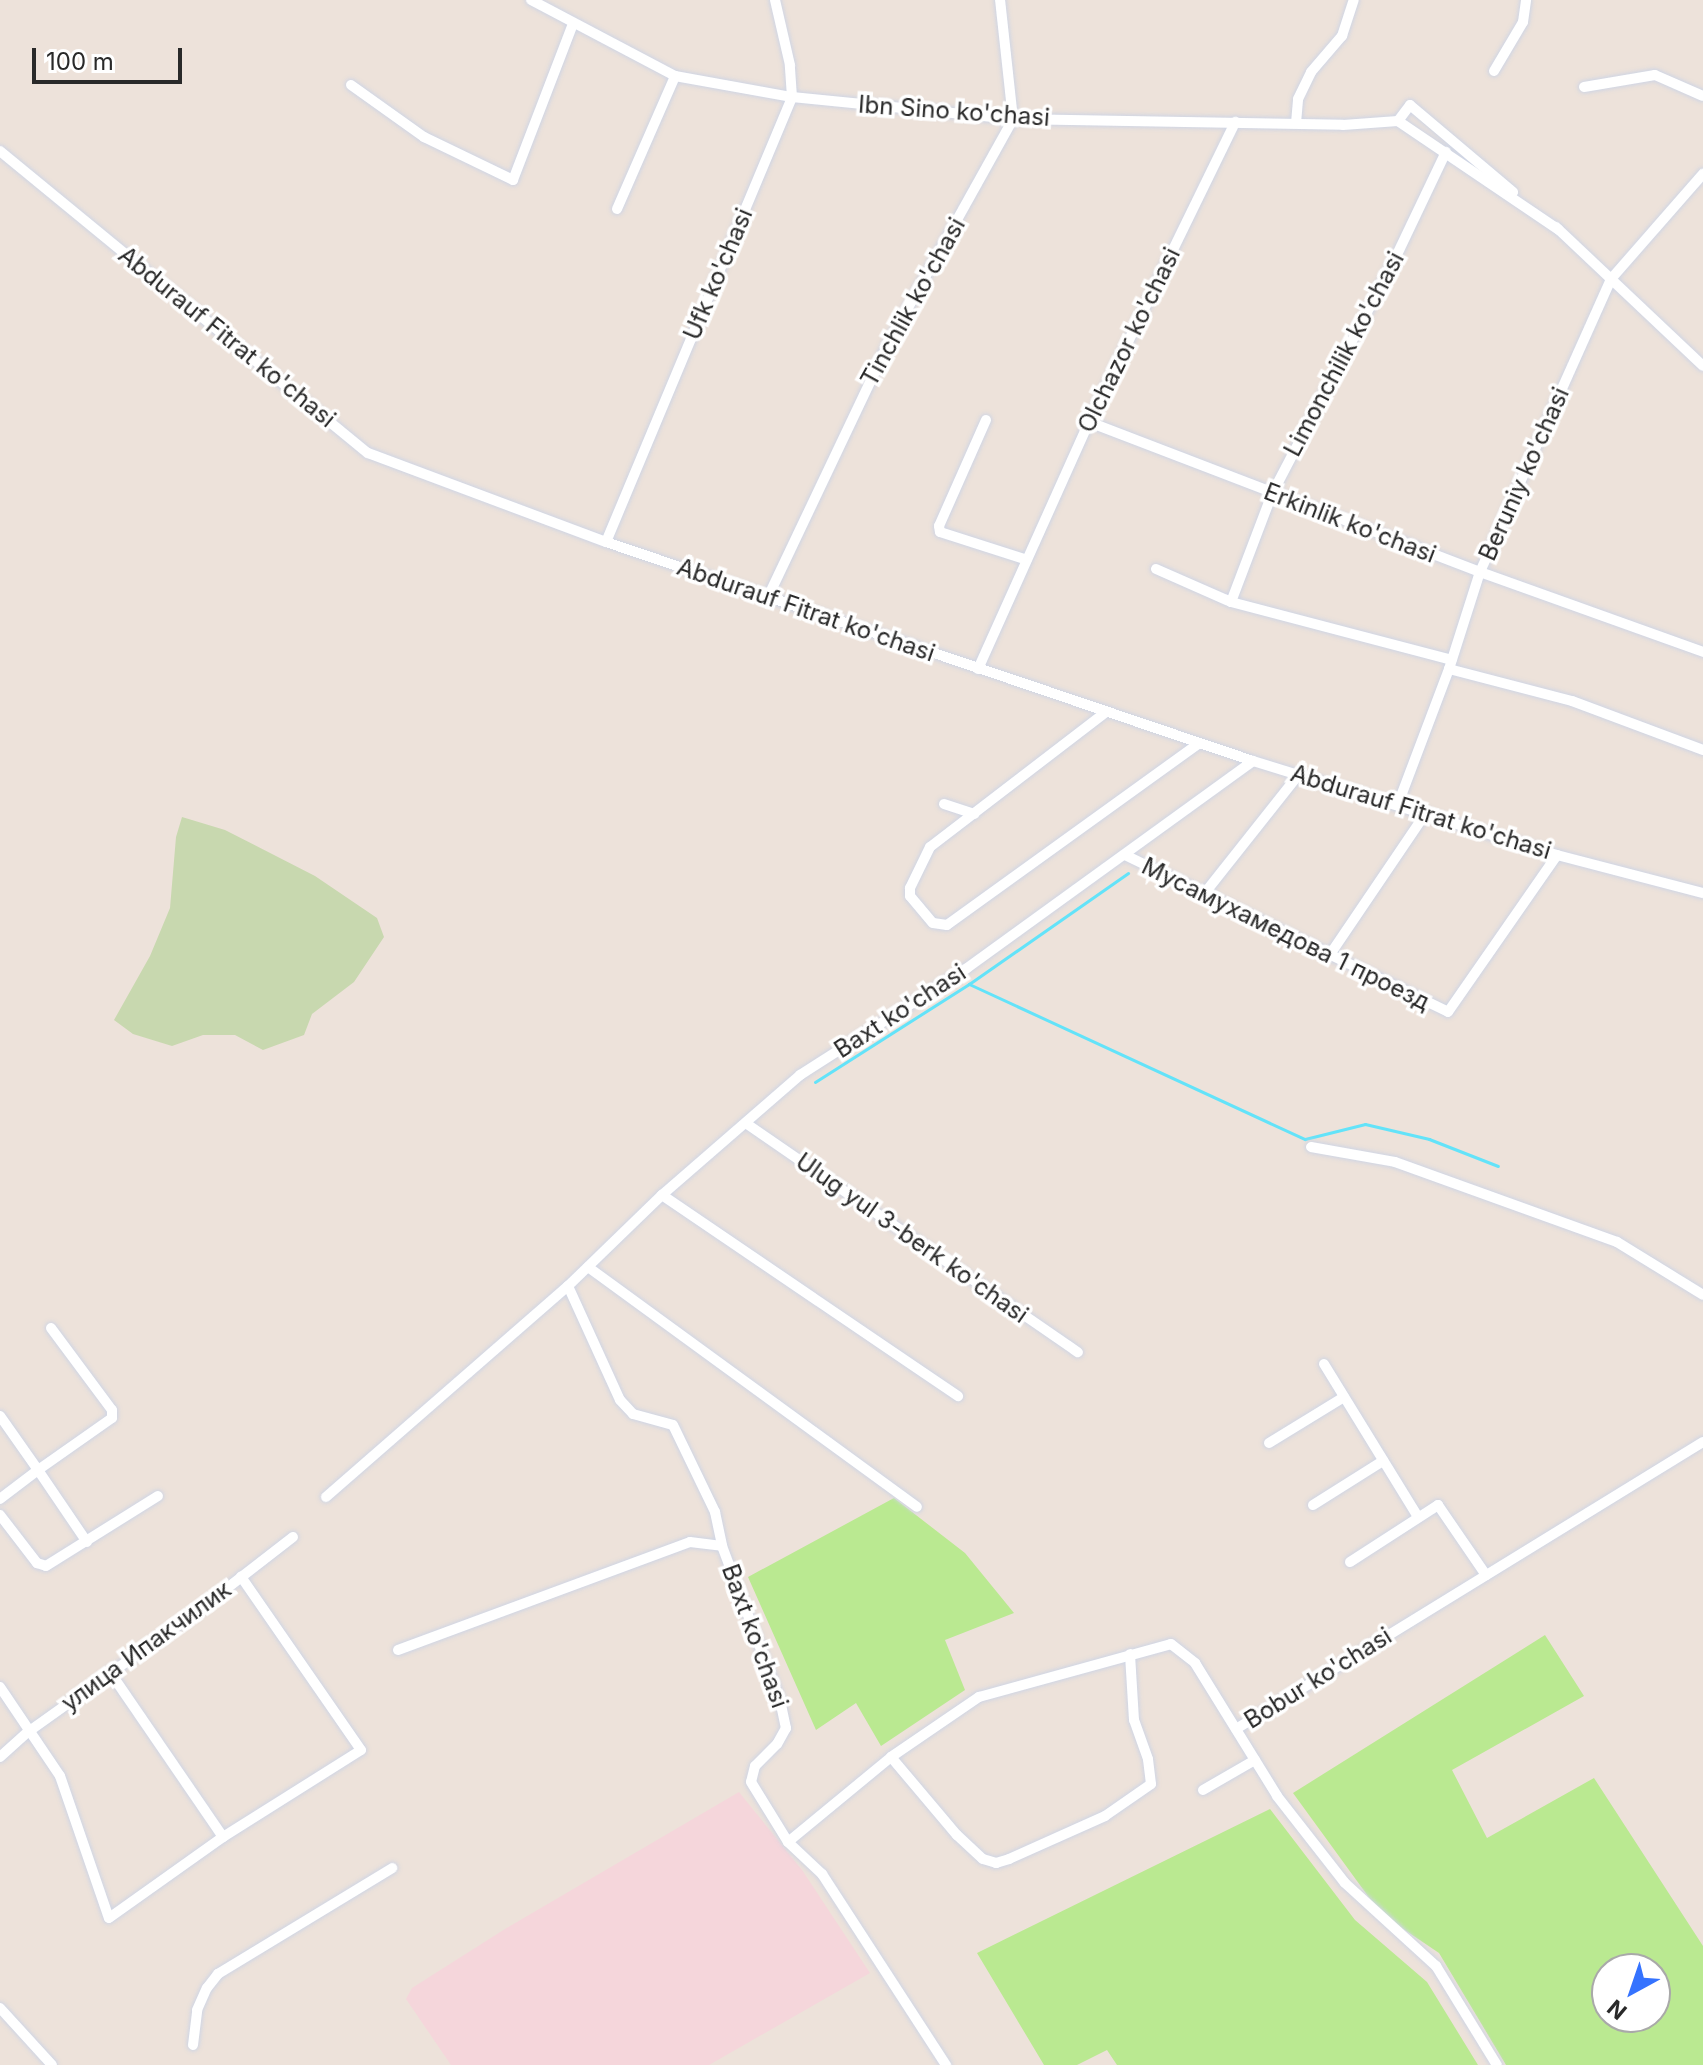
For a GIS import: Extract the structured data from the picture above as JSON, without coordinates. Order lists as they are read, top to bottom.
{
  "streets": {
    "street": [
      "Ibn Sino ko'chasi",
      "Ufk ko'chasi",
      "Tinchlik ko'chasi",
      "Abdurauf Fitrat ko'chasi",
      "Olchazor ko'chasi",
      "Limonchilik ko'chasi",
      "Beruniy ko'chasi",
      "Erkinlik ko'chasi",
      "Мусамухамедова 1 проезд",
      "Baxt ko'chasi",
      "Ulug yul 3-berk ko'chasi",
      "улица Ипакчилик",
      "Bobur ko'chasi"
    ]
  },
  "crossings": [
    ["Ibn Sino ko'chasi", "Ufk ko'chasi"],
    ["Ibn Sino ko'chasi", "Tinchlik ko'chasi"],
    ["Ibn Sino ko'chasi", "Olchazor ko'chasi"],
    ["Ibn Sino ko'chasi", "Limonchilik ko'chasi"],
    ["Ibn Sino ko'chasi", "Beruniy ko'chasi"],
    ["Ufk ko'chasi", "Abdurauf Fitrat ko'chasi"],
    ["Tinchlik ko'chasi", "Abdurauf Fitrat ko'chasi"],
    ["Abdurauf Fitrat ko'chasi", "Olchazor ko'chasi"],
    ["Abdurauf Fitrat ko'chasi", "Beruniy ko'chasi"],
    ["Abdurauf Fitrat ko'chasi", "Мусамухамедова 1 проезд"],
    ["Abdurauf Fitrat ko'chasi", "Baxt ko'chasi"],
    ["Olchazor ko'chasi", "Erkinlik ko'chasi"],
    ["Limonchilik ko'chasi", "Erkinlik ko'chasi"],
    ["Beruniy ko'chasi", "Erkinlik ko'chasi"],
    ["Мусамухамедова 1 проезд", "Baxt ko'chasi"],
    ["Baxt ko'chasi", "Ulug yul 3-berk ko'chasi"],
    ["Baxt ko'chasi", "Bobur ko'chasi"]
  ],
  "scale_bar": "100 m",
  "north": "bottom left"
}
